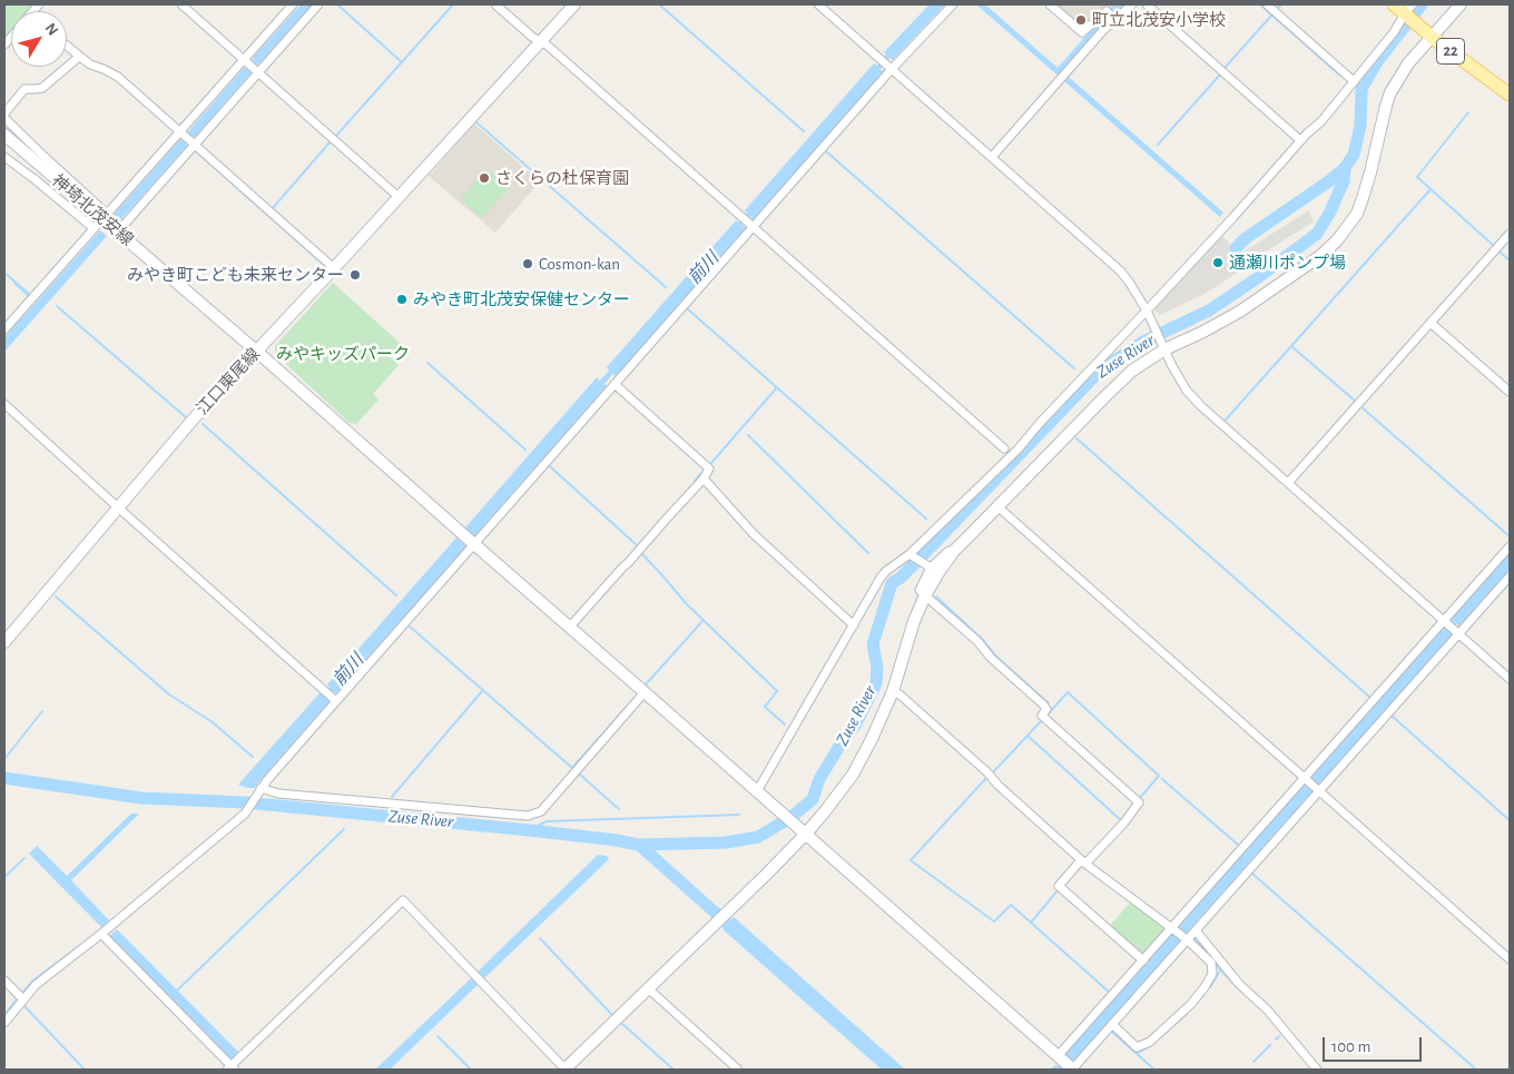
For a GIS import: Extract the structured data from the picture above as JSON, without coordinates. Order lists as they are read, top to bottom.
{
  "streets": {
    "main road": ["22"],
    "street": ["神埼北茂安線", "江口東尾線"]
  },
  "crossings": [
    ["神埼北茂安線", "江口東尾線"]
  ],
  "water": ["前川", "Zuse River"],
  "parks": ["みやキッズパーク"],
  "places": [
    "町立北茂安小学校",
    "さくらの杜保育園",
    "通瀬川ポンプ場",
    "Cosmon-kan",
    "みやき町こども未来センター",
    "みやき町北茂安保健センター"
  ],
  "scale_bar": "100 m",
  "north": "top right"
}
